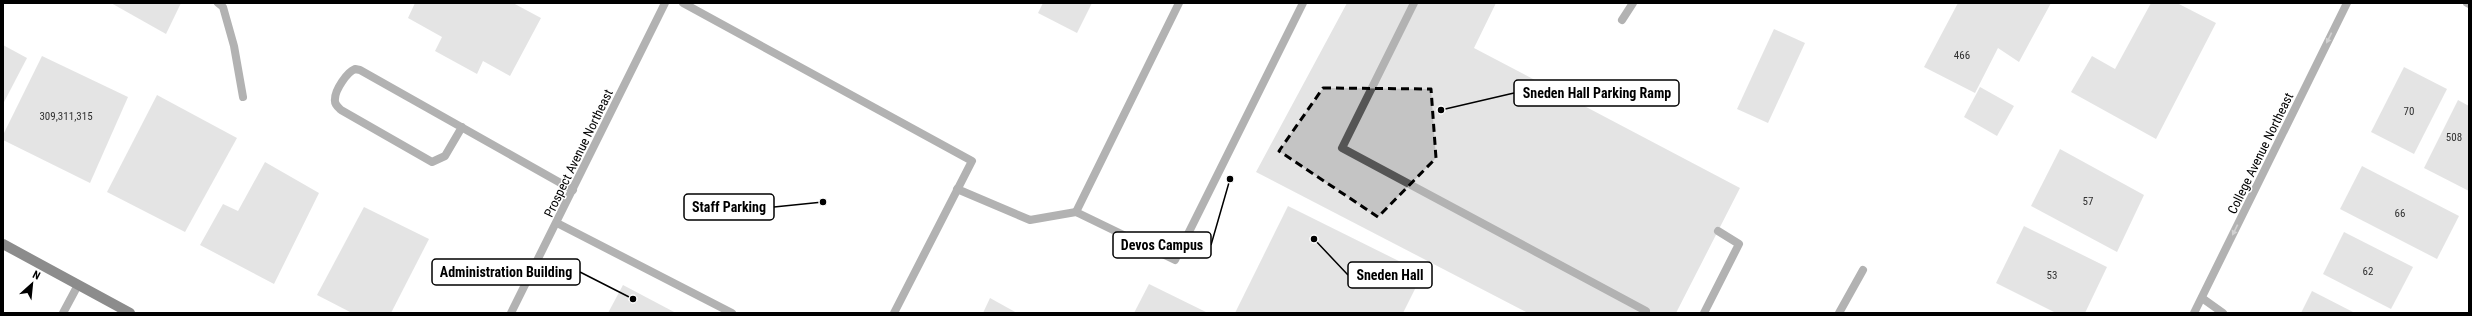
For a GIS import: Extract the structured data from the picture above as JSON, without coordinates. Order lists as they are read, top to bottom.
{
  "streets": {
    "street": ["Prospect Avenue Northeast", "College Avenue Northeast"]
  },
  "one_way": ["College Avenue Northeast"],
  "places": [
    "Sneden Hall Parking Ramp",
    "Devos Campus",
    "Staff Parking",
    "Sneden Hall",
    "Administration Building"
  ],
  "house_numbers": [
    "466",
    "70",
    "309,311,315",
    "508",
    "57",
    "66",
    "62",
    "53"
  ],
  "north": "top right"
}
